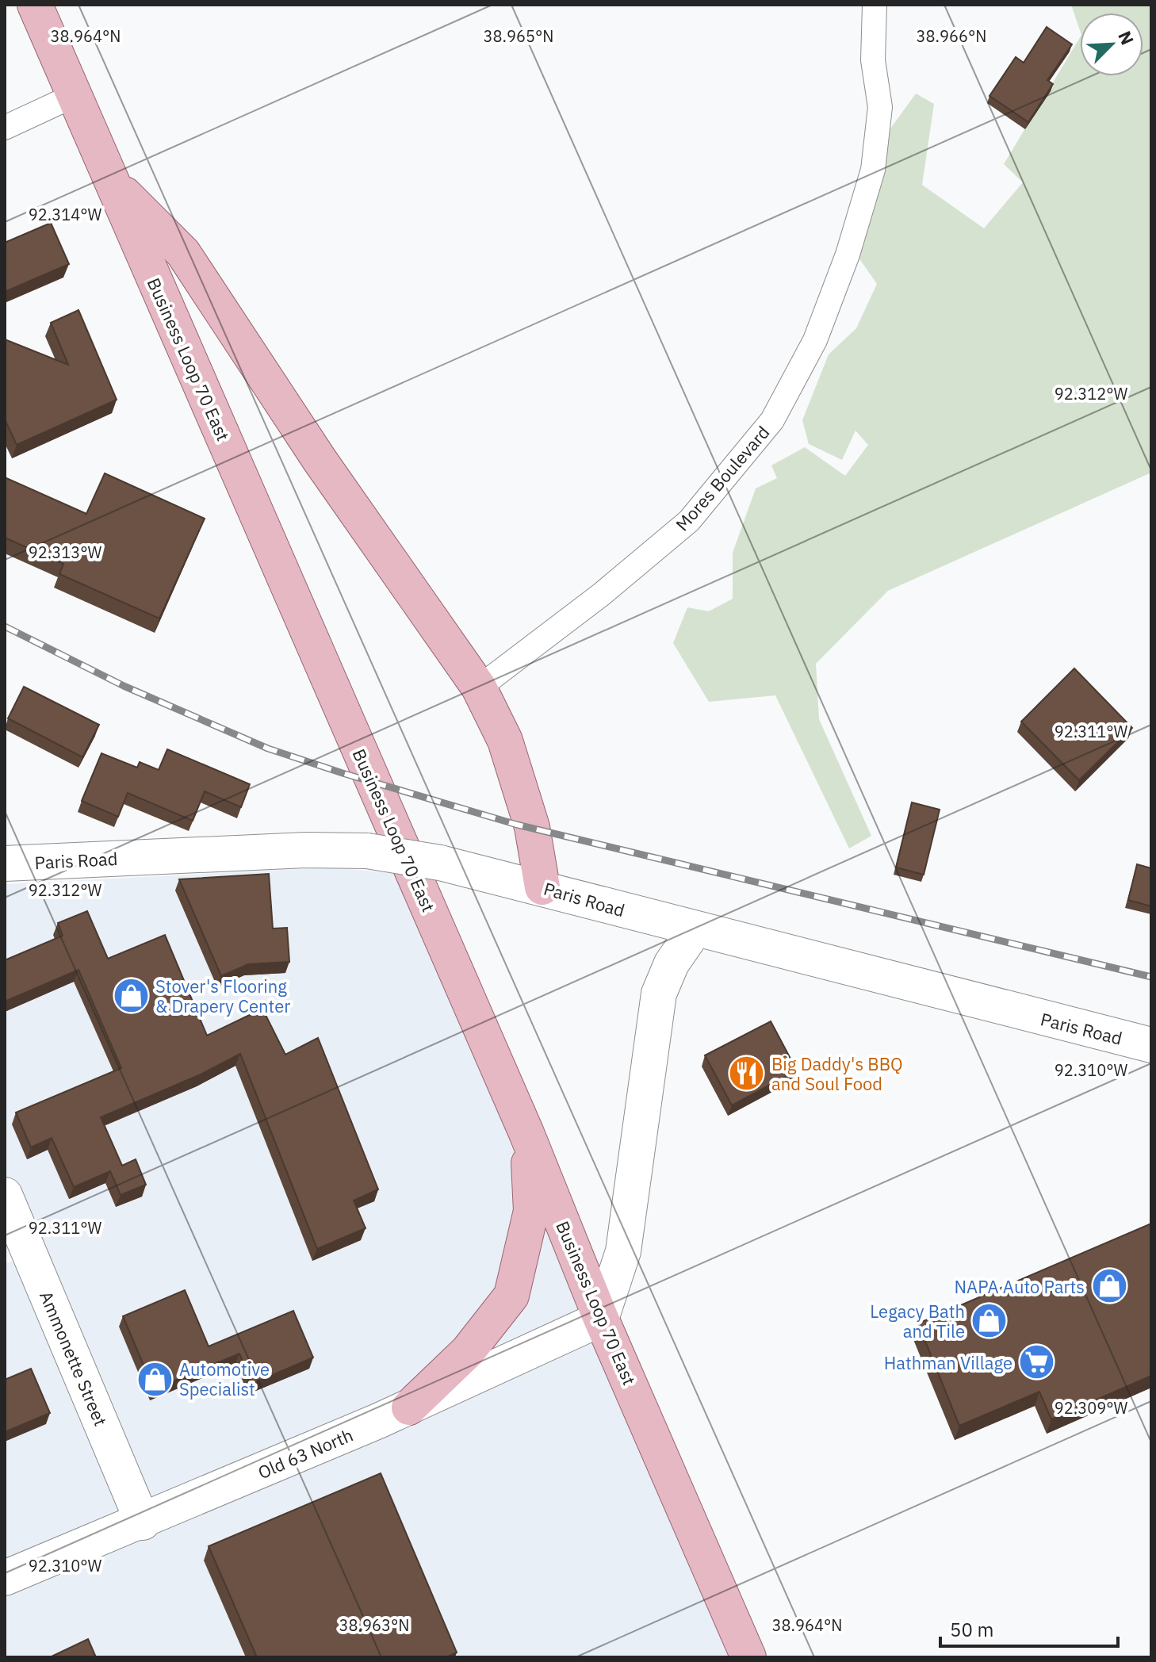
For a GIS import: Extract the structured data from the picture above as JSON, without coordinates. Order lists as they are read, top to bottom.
{
  "streets": {
    "main road": [
      "Business Loop 70 East",
      "Paris Road",
      "Ammonette Street",
      "Old 63 North"
    ],
    "street": ["Mores Boulevard"]
  },
  "crossings": [
    ["Business Loop 70 East", "Old 63 North"],
    ["Ammonette Street", "Old 63 North"]
  ],
  "places": {
    "shop": [
      "Stover's Flooring & Drapery Center",
      "NAPA Auto Parts",
      "Legacy Bath and Tile",
      "Automotive Specialist"
    ],
    "restaurant": ["Big Daddy's BBQ and Soul Food"],
    "supermarket": ["Hathman Village"]
  },
  "scale_bar": "50 m",
  "north": "top right",
  "coordinates": [
    "38.964°N",
    "38.965°N",
    "38.966°N",
    "92.314°W",
    "92.312°W",
    "92.313°W",
    "92.311°W",
    "92.310°W",
    "92.309°W",
    "38.963°N"
  ]
}
